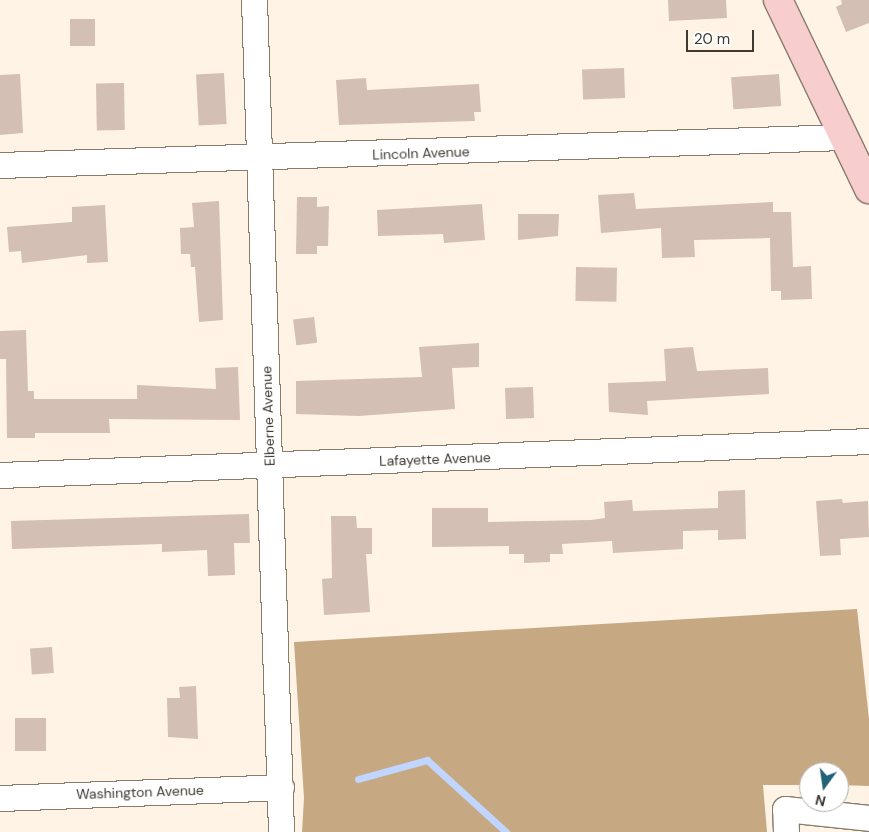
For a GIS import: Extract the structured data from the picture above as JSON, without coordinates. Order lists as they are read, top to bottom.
{
  "streets": {
    "street": [
      "Lincoln Avenue",
      "Elberne Avenue",
      "Lafayette Avenue",
      "Washington Avenue"
    ]
  },
  "crossings": [
    ["Lincoln Avenue", "Elberne Avenue"],
    ["Elberne Avenue", "Lafayette Avenue"],
    ["Elberne Avenue", "Washington Avenue"]
  ],
  "scale_bar": "20 m",
  "north": "bottom"
}
